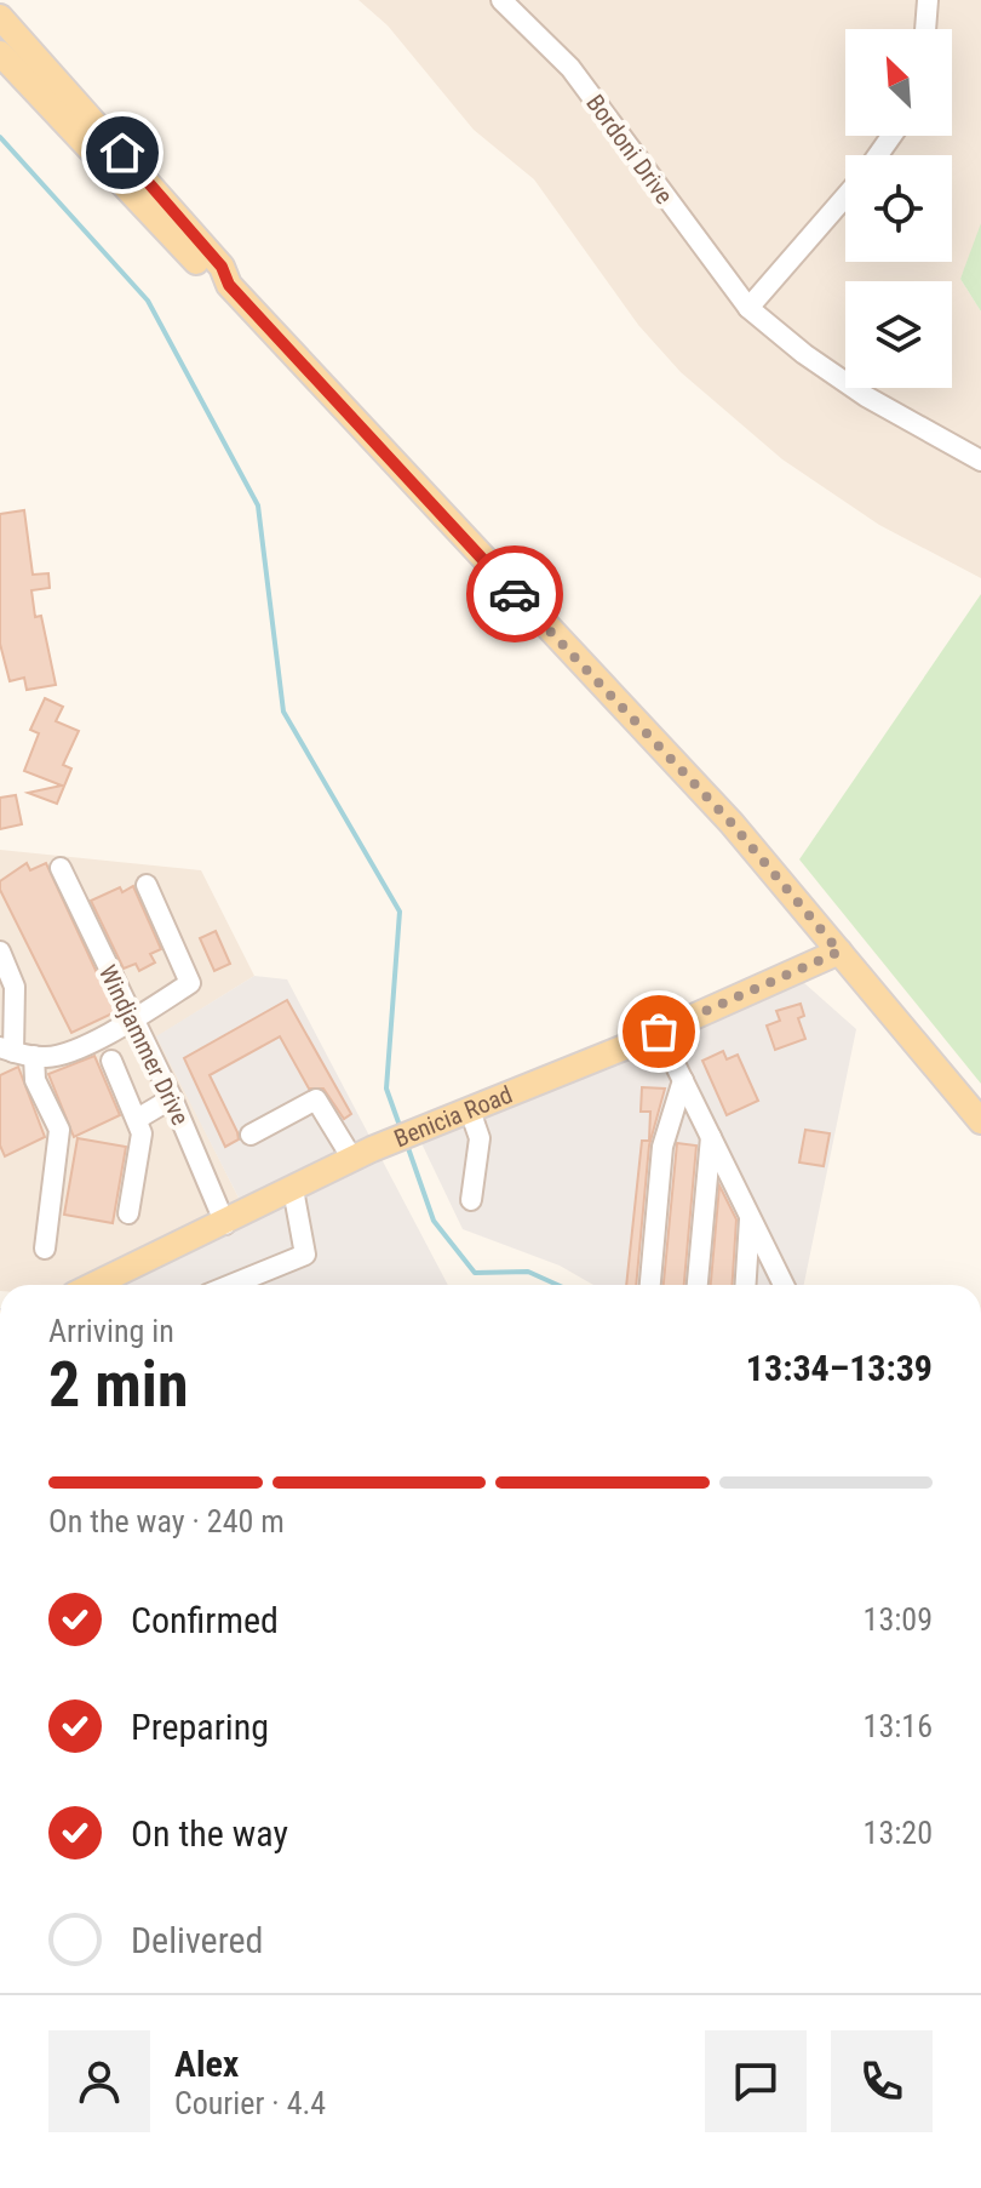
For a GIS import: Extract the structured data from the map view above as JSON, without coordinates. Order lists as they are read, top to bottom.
{
  "streets": {
    "main road": ["Benicia Road"],
    "street": ["Bordoni Drive", "Windjammer Drive"]
  },
  "crossings": [
    ["Windjammer Drive", "Benicia Road"]
  ],
  "north": "top left",
  "page": {
    "heading": ["2 min", "Arriving in", "13:34–13:39"],
    "panel": ["Alex", "Courier · 4.4"],
    "bar": "On the way · 240 m",
    "list": [
      ["Confirmed", "13:09"],
      ["Preparing", "13:16"],
      ["On the way", "13:20"],
      "Delivered"
    ]
  }
}
